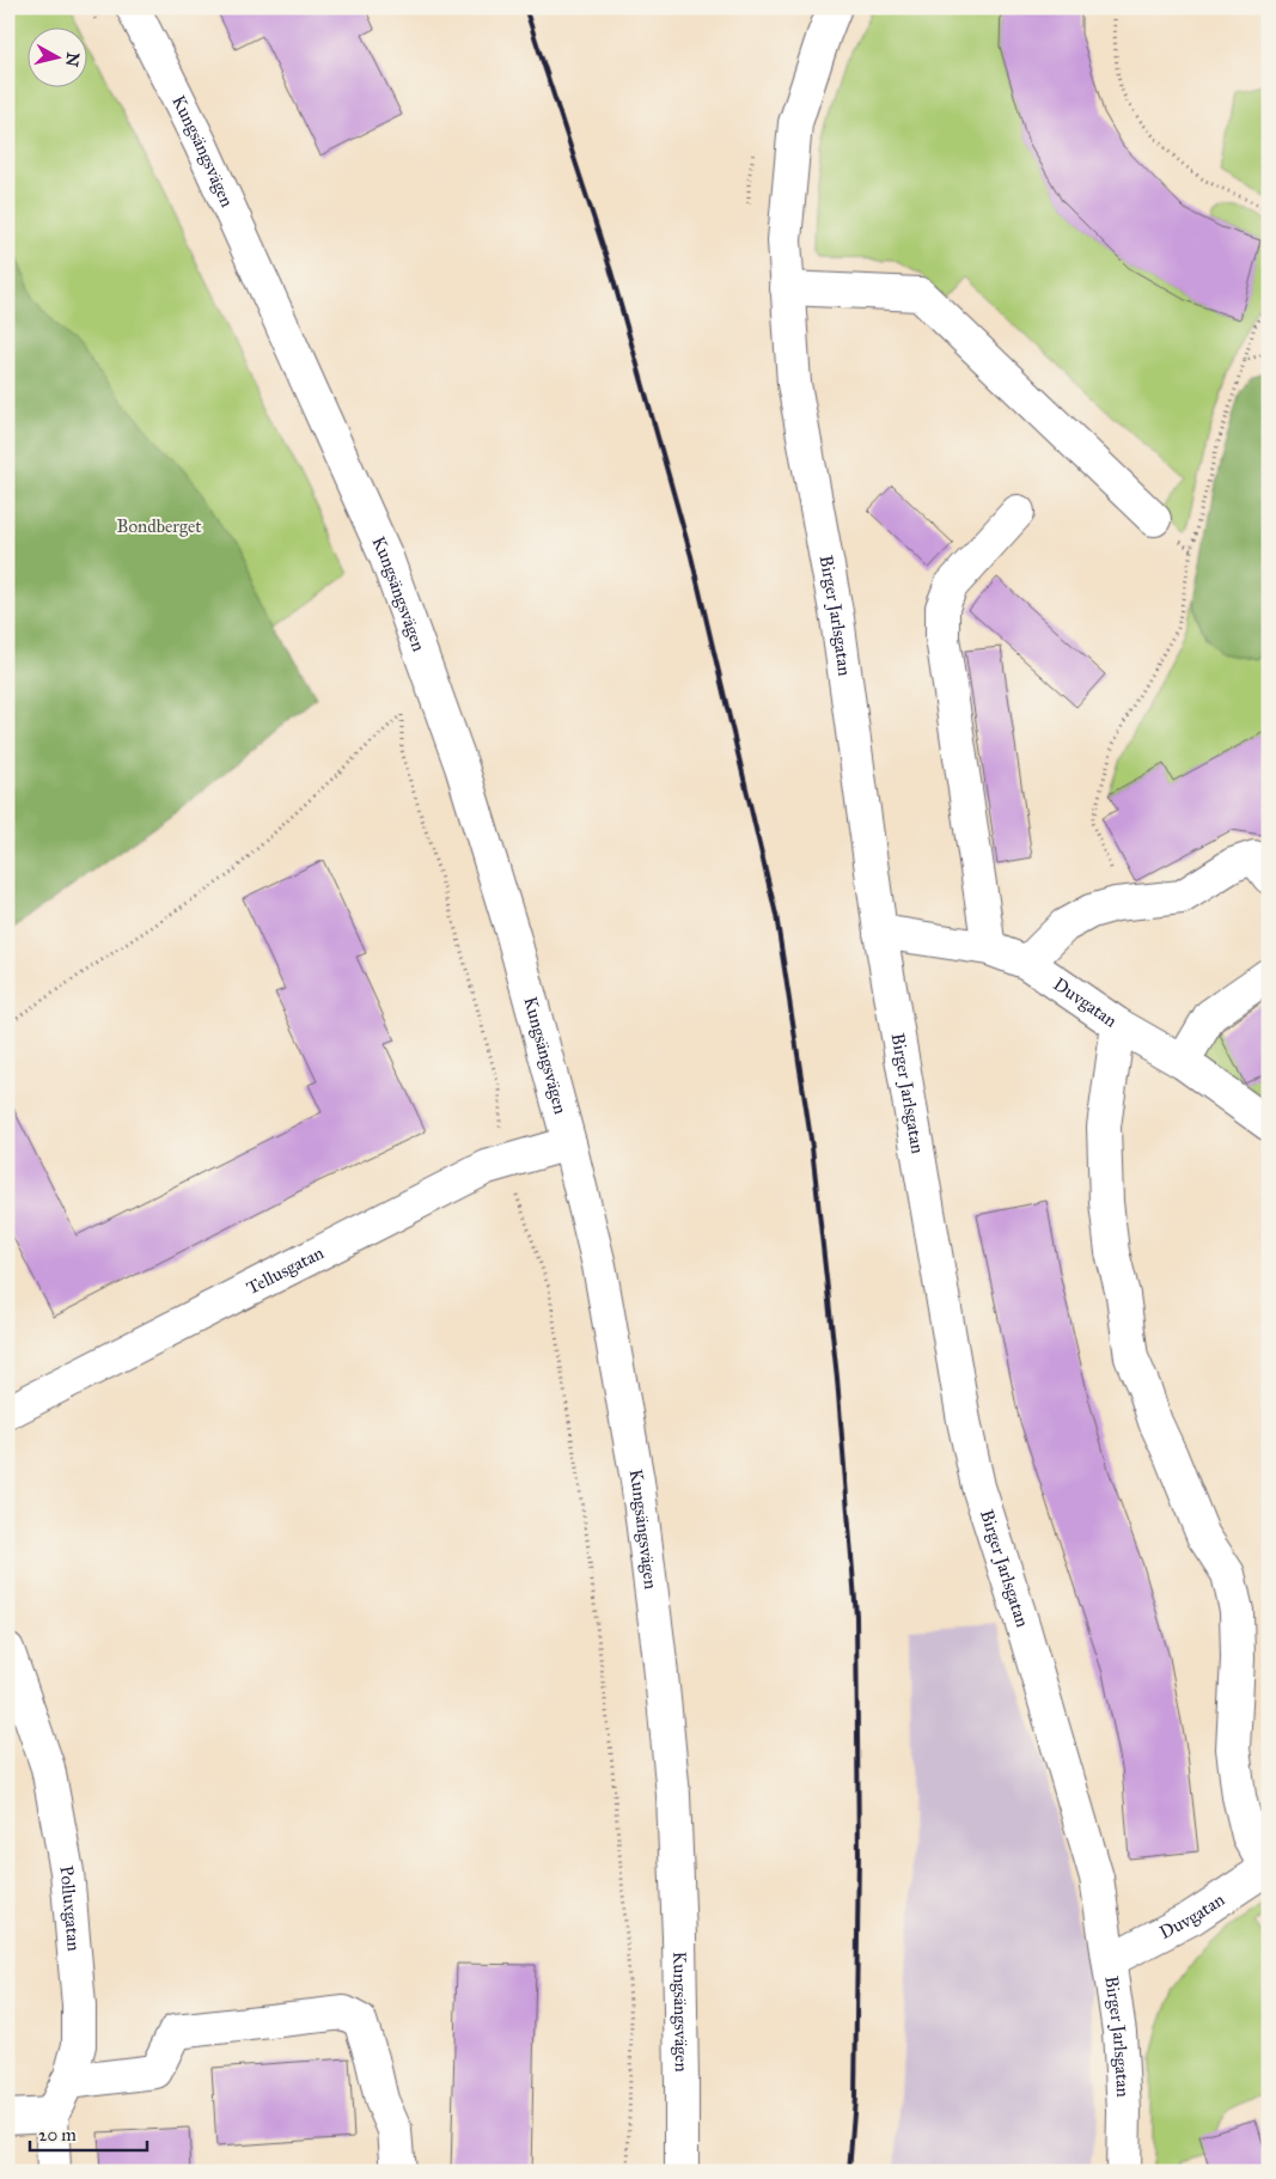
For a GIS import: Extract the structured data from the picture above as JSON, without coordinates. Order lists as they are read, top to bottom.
{
  "streets": {
    "street": [
      "Kungsängsvägen",
      "Birger Jarlsgatan",
      "Duvgatan",
      "Tellusgatan",
      "Polluxgatan"
    ]
  },
  "crossings": [
    ["Kungsängsvägen", "Tellusgatan"],
    ["Birger Jarlsgatan", "Duvgatan"]
  ],
  "parks": ["Bondberget"],
  "scale_bar": "20 m",
  "north": "right"
}
